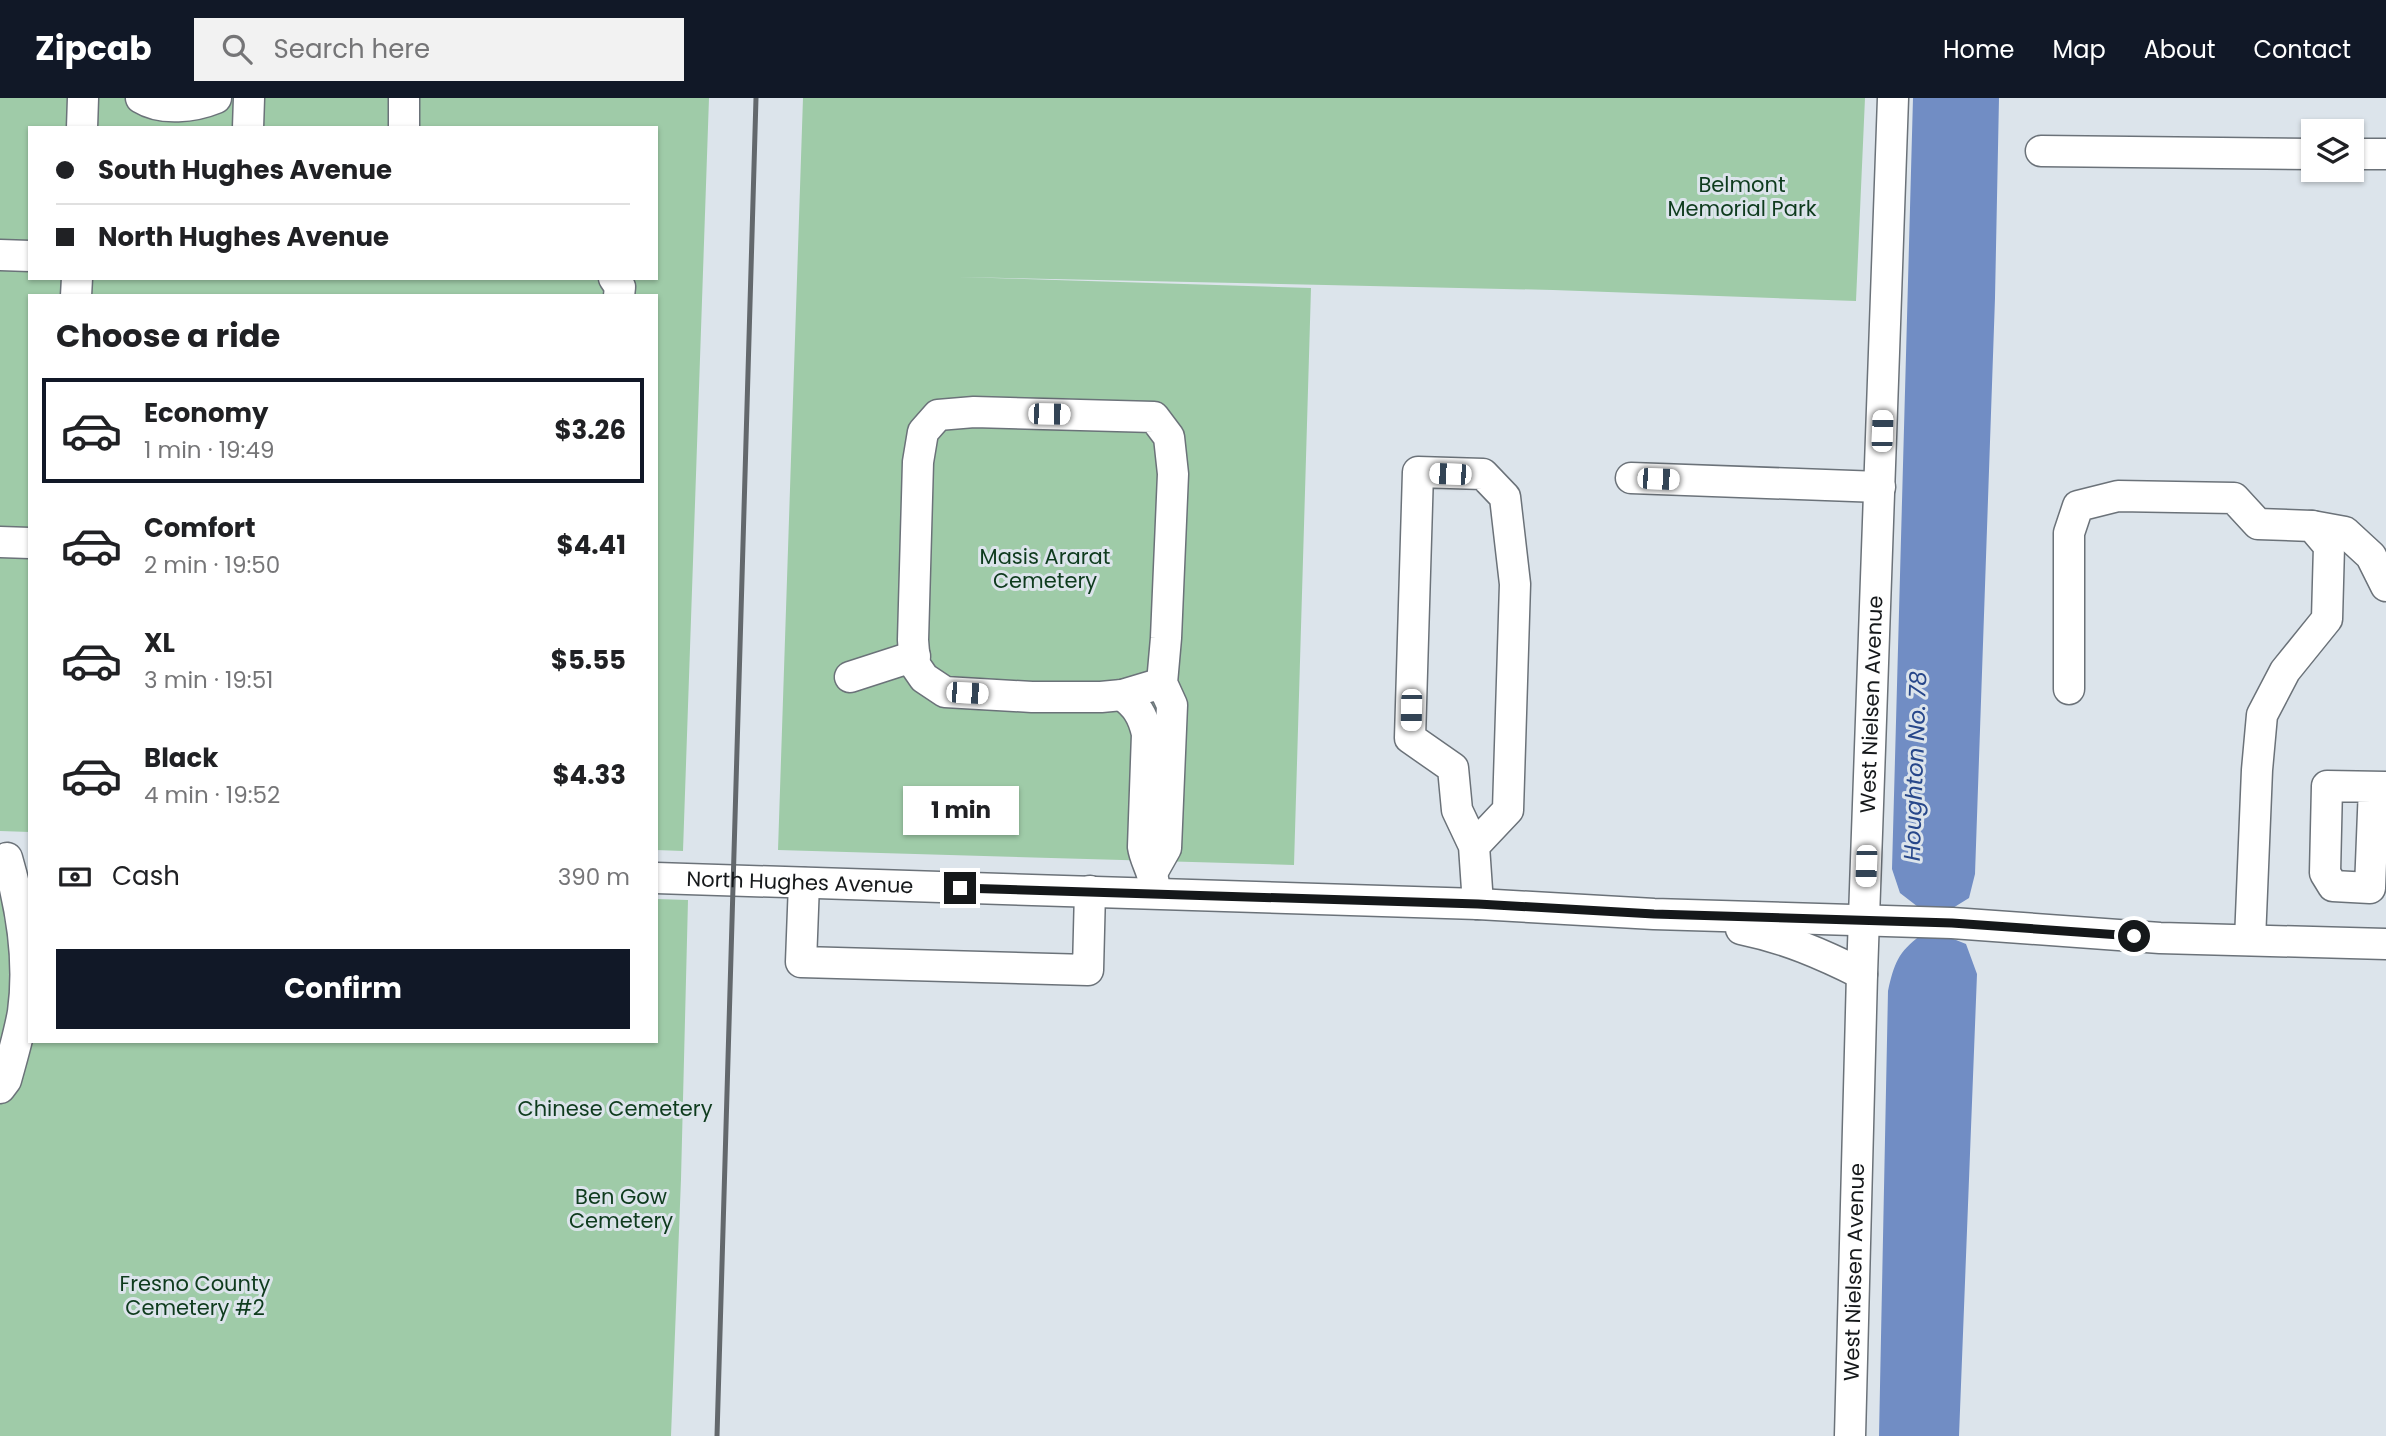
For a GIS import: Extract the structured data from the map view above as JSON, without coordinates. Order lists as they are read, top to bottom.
{
  "streets": {
    "street": ["West Nielsen Avenue", "North Hughes Avenue"]
  },
  "crossings": [
    ["West Nielsen Avenue", "North Hughes Avenue"]
  ],
  "water": ["Houghton No. 78"],
  "parks": [
    "Belmont Memorial Park",
    "Masis Ararat Cemetery",
    "Chinese Cemetery",
    "Ben Gow Cemetery",
    "Fresno County Cemetery #2"
  ],
  "page": {
    "header": "Zipcab",
    "search": "Search here",
    "nav": [
      "Home",
      "Map",
      "About",
      "Contact"
    ],
    "banner": ["South Hughes Avenue", "North Hughes Avenue"],
    "heading": "Choose a ride",
    "list": [
      {
        "name": "Economy",
        "note": "1 min · 19:49",
        "value": "$3.26"
      },
      {
        "name": "Comfort",
        "note": "2 min · 19:50",
        "value": "$4.41"
      },
      {
        "name": "XL",
        "note": "3 min · 19:51",
        "value": "$5.55"
      },
      {
        "name": "Black",
        "note": "4 min · 19:52",
        "value": "$4.33"
      }
    ],
    "bubble": "1 min",
    "pay": ["Cash", "390 m"],
    "buttons": "Confirm"
  }
}
